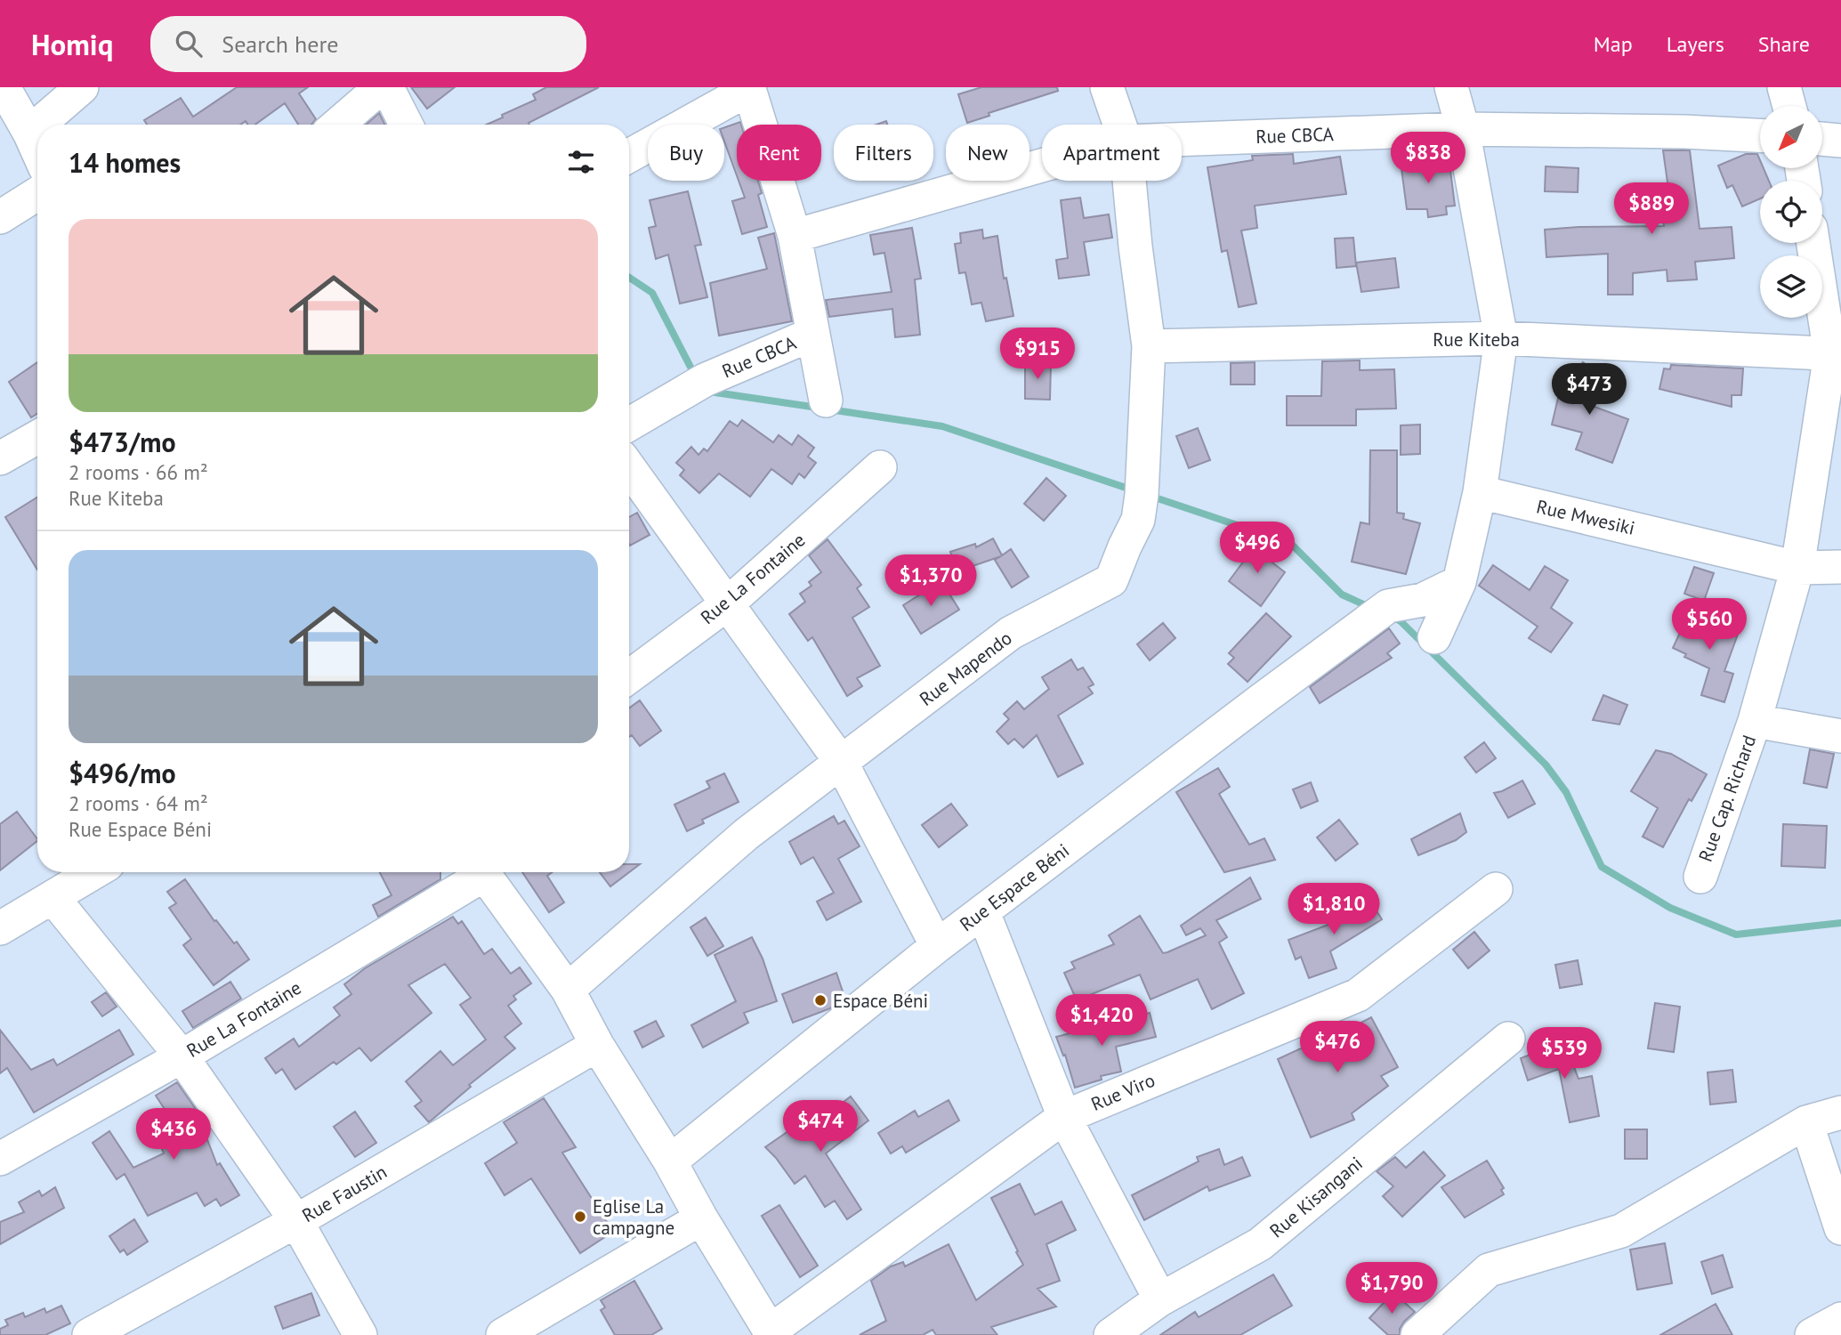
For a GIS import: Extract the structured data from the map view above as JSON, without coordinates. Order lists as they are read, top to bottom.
{
  "streets": {
    "street": [
      "Rue CBCA",
      "Rue Kiteba",
      "Rue Mwesiki",
      "Rue La Fontaine",
      "Rue Mapendo",
      "Rue Cap. Richard",
      "Rue Espace Béni",
      "Rue Viro",
      "Rue Faustin",
      "Rue Kisangani"
    ]
  },
  "crossings": [
    ["Rue Kiteba", "Rue Mapendo"],
    ["Rue Kiteba", "Rue Cap. Richard"],
    ["Rue Mwesiki", "Rue Cap. Richard"]
  ],
  "places": ["Espace Béni", "Eglise La campagne"],
  "north": "bottom left",
  "page": {
    "header": "Homiq",
    "search": "Search here",
    "nav": ["Map", "Layers", "Share"],
    "chip": [
      "Buy",
      "Rent",
      "Filters",
      "New",
      "Apartment"
    ],
    "heading": "14 homes",
    "price": [
      "$838",
      "$889",
      "$915",
      "$473",
      "$496",
      "$1,370",
      "$560",
      "$1,810",
      "$1,420",
      "$476",
      "$539",
      "$474",
      "$436",
      "$1,790"
    ],
    "list": [
      {
        "name": "$473/mo",
        "note": "2 rooms · 66 m² · Rue Kiteba"
      },
      {
        "name": "$496/mo",
        "note": "2 rooms · 64 m² · Rue Espace Béni"
      }
    ]
  }
}
